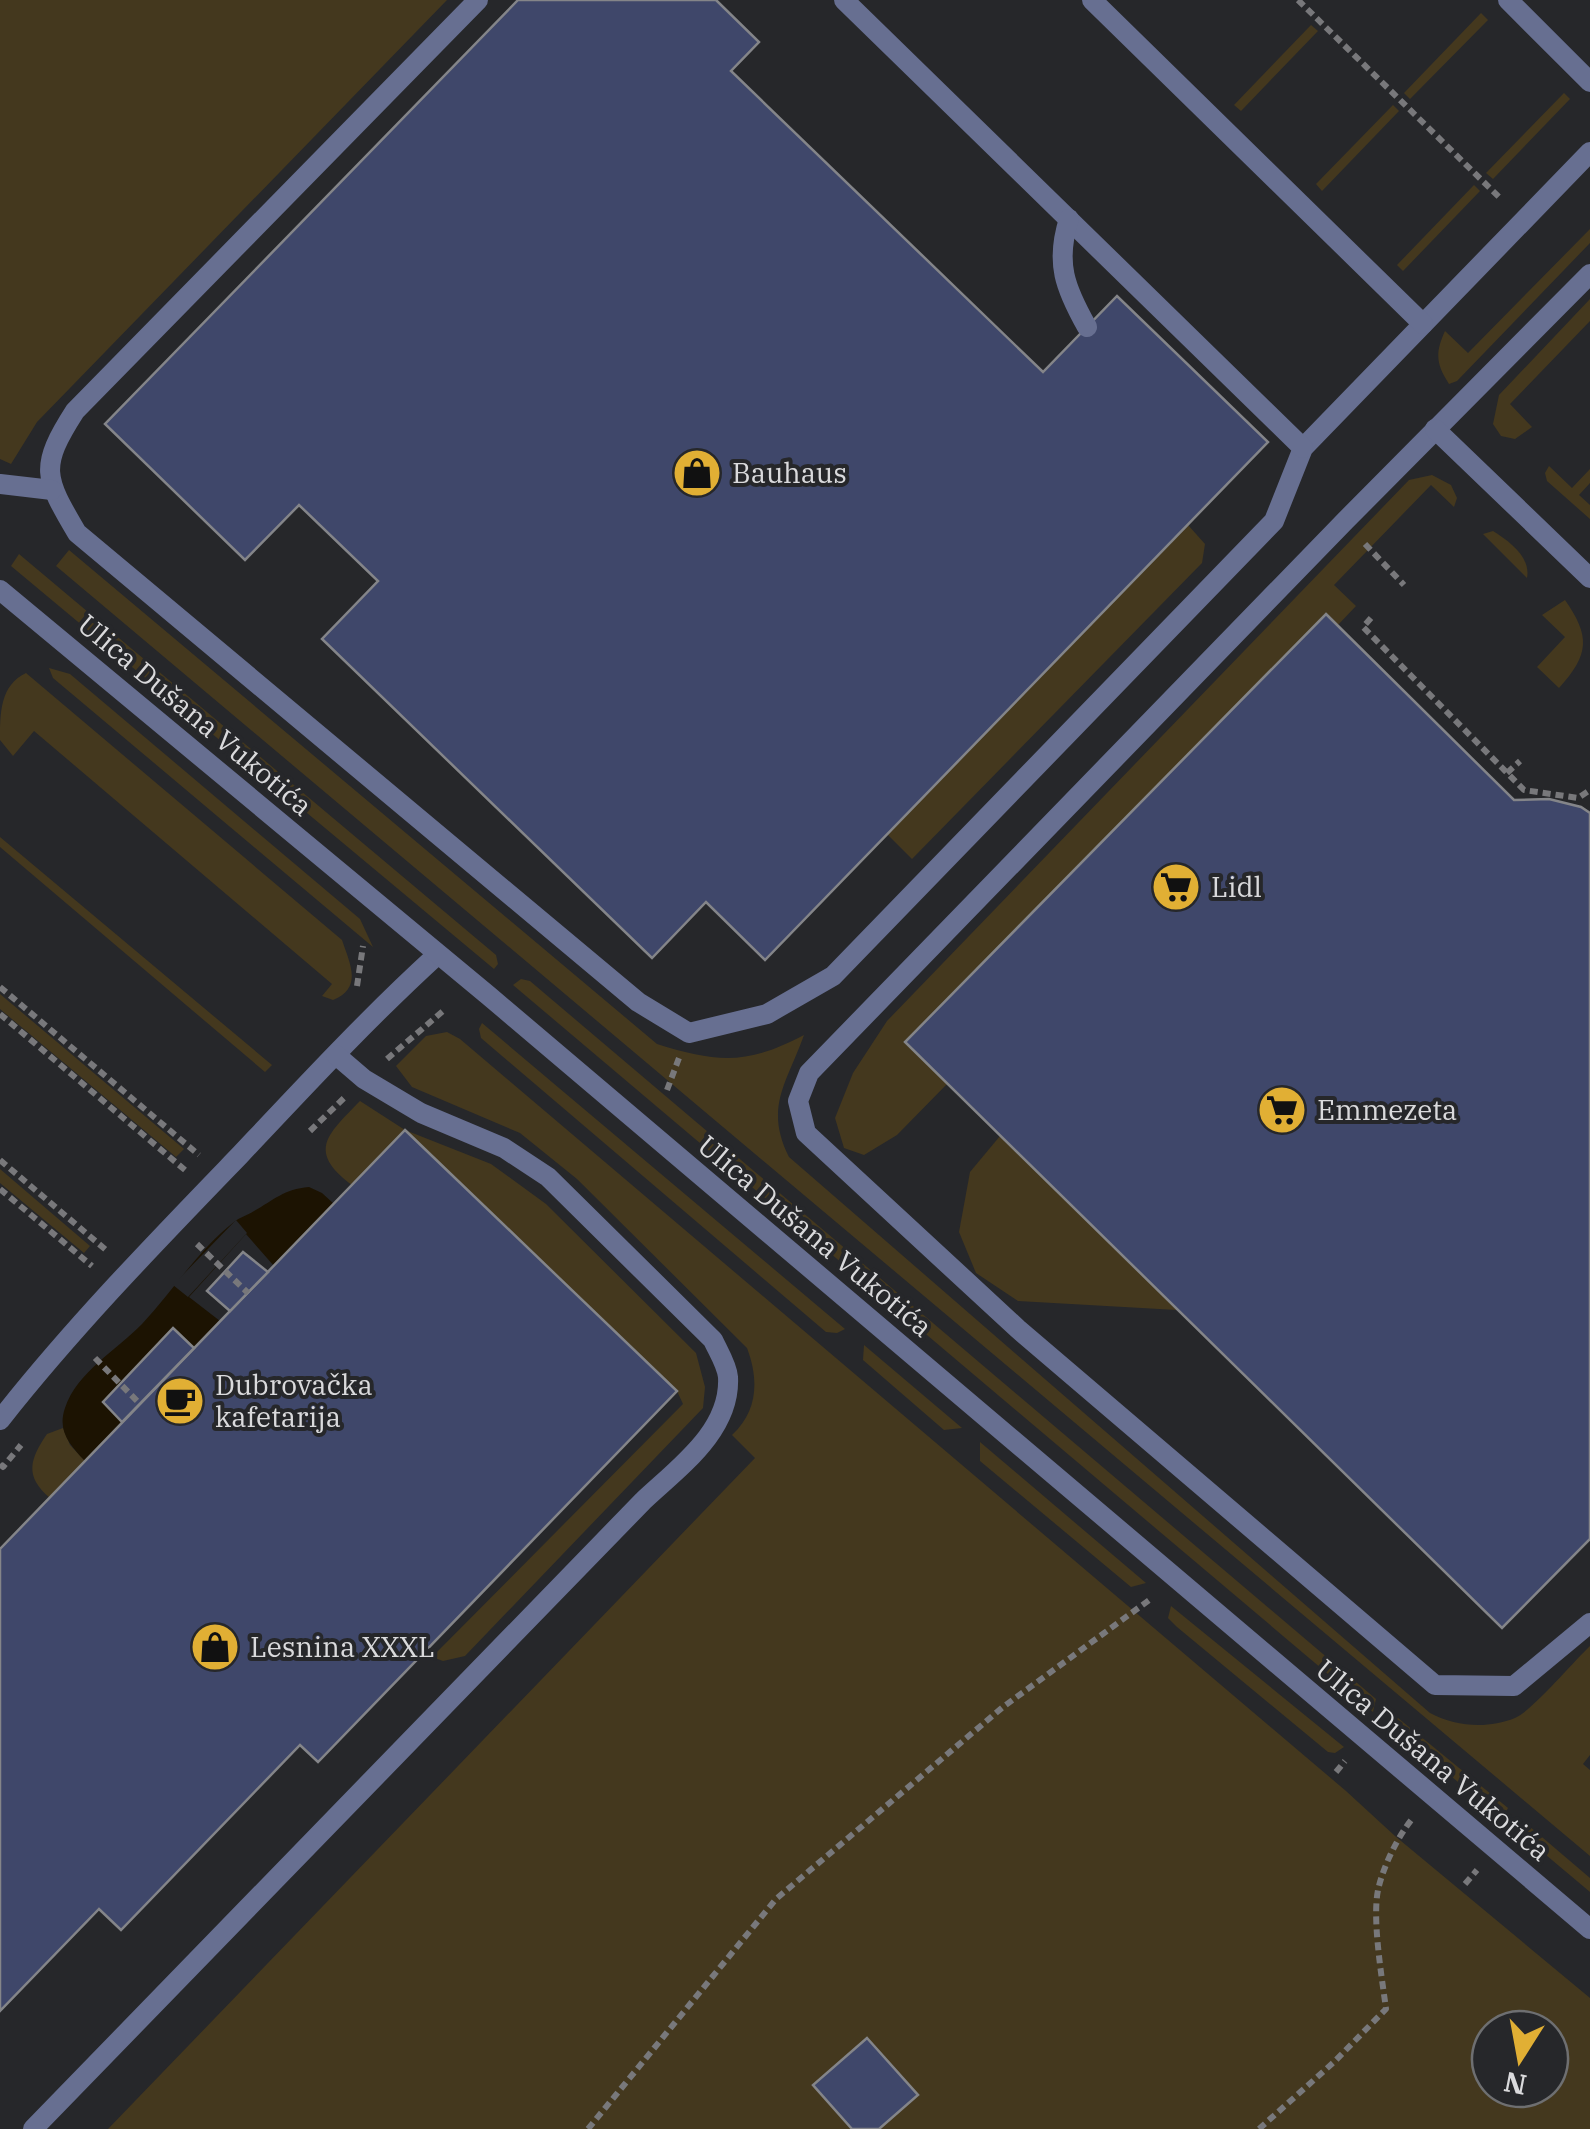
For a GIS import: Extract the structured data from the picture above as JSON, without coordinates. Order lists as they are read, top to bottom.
{
  "streets": {
    "street": ["Ulica Dušana Vukotića"]
  },
  "places": {
    "shop": ["Bauhaus", "Lesnina XXXL"],
    "supermarket": ["Lidl", "Emmezeta"],
    "cafe": ["Dubrovačka kafetarija"]
  },
  "north": "bottom"
}
